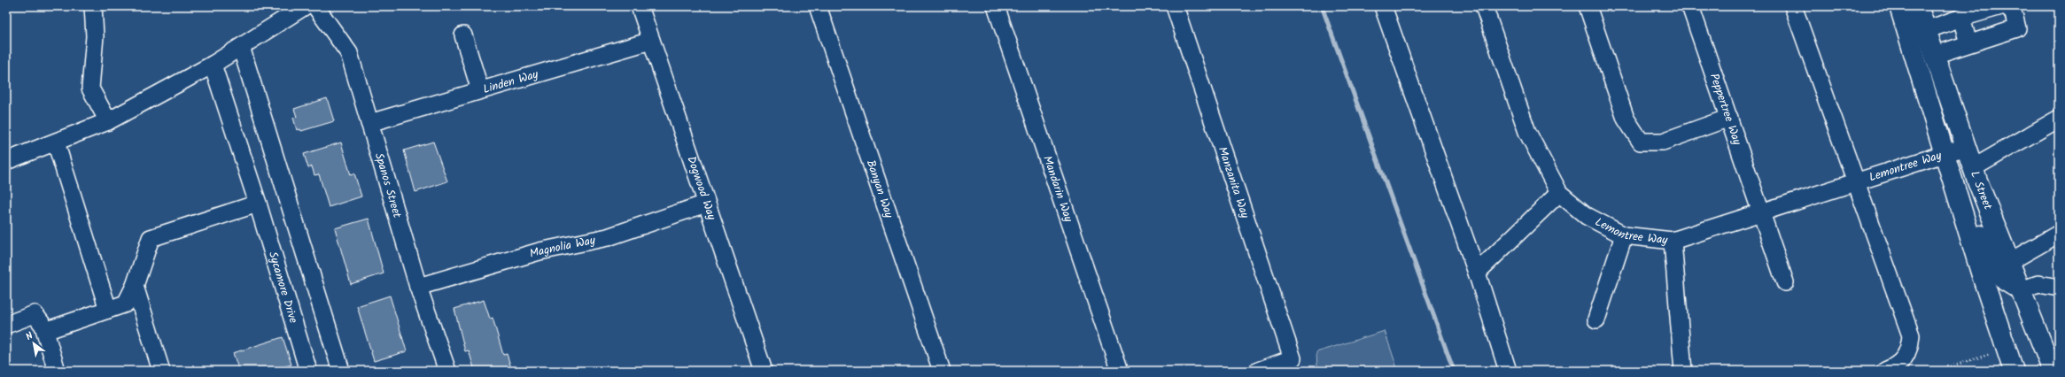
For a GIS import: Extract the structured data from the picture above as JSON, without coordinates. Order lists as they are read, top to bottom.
{
  "streets": {
    "main road": ["L Street"],
    "street": [
      "Linden Way",
      "Peppertree Way",
      "Lemontree Way",
      "Manzanita Way",
      "Spanos Street",
      "Dogwood Way",
      "Banyan Way",
      "Mandarin Way",
      "Magnolia Way",
      "Sycamore Drive"
    ]
  },
  "crossings": [
    ["Linden Way", "Spanos Street"],
    ["Linden Way", "Dogwood Way"],
    ["Peppertree Way", "Lemontree Way"],
    ["Lemontree Way", "L Street"],
    ["Spanos Street", "Magnolia Way"],
    ["Dogwood Way", "Magnolia Way"]
  ],
  "north": "top left"
}
